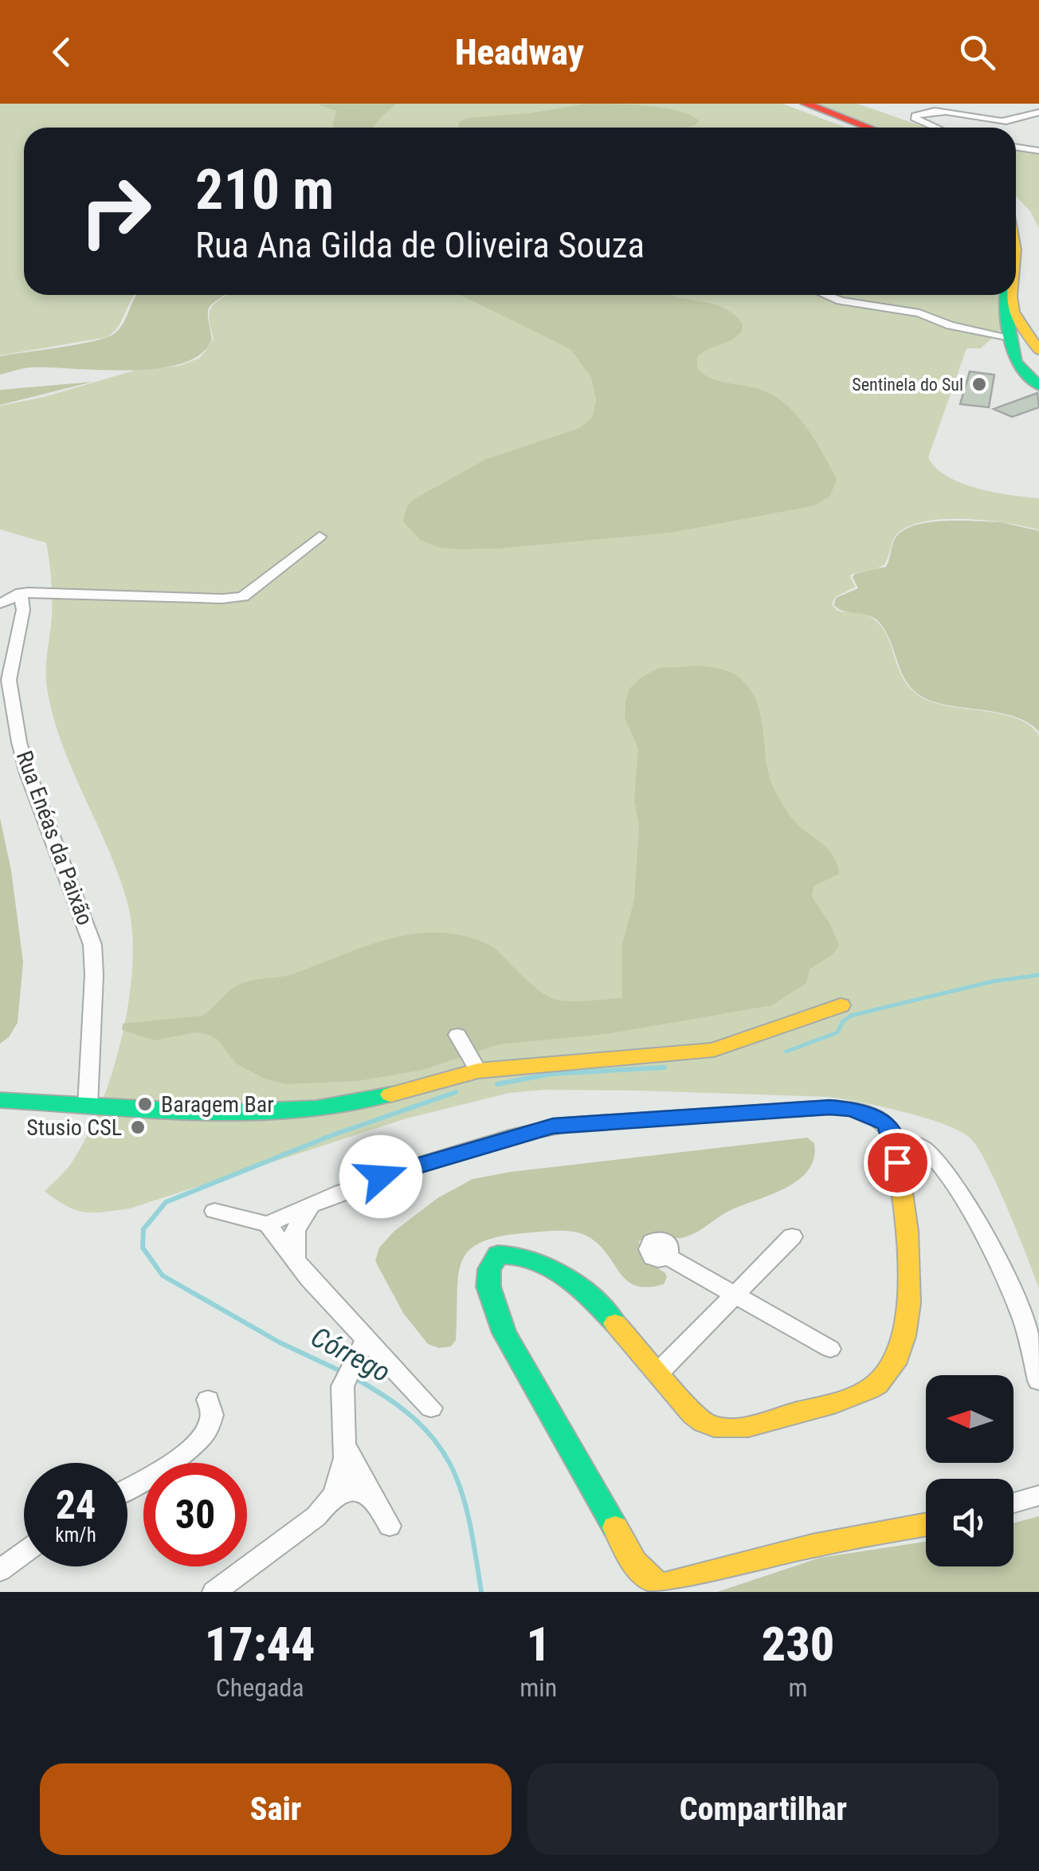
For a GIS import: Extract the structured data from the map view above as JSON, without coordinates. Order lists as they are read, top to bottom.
{
  "streets": {
    "street": ["Rua Enéas da Paixão"]
  },
  "water": ["Córrego"],
  "places": ["Sentinela do Sul", "Baragem Bar", "Stusio CSL"],
  "north": "left",
  "page": {
    "header": "Headway",
    "turn": ["210 m", "Rua Ana Gilda de Oliveira Souza"],
    "speed": "24 km/h",
    "limit": "30",
    "eta": [
      "17:44",
      "Chegada",
      "1",
      "min",
      "230",
      "m"
    ],
    "buttons": ["Sair", "Compartilhar"]
  }
}
